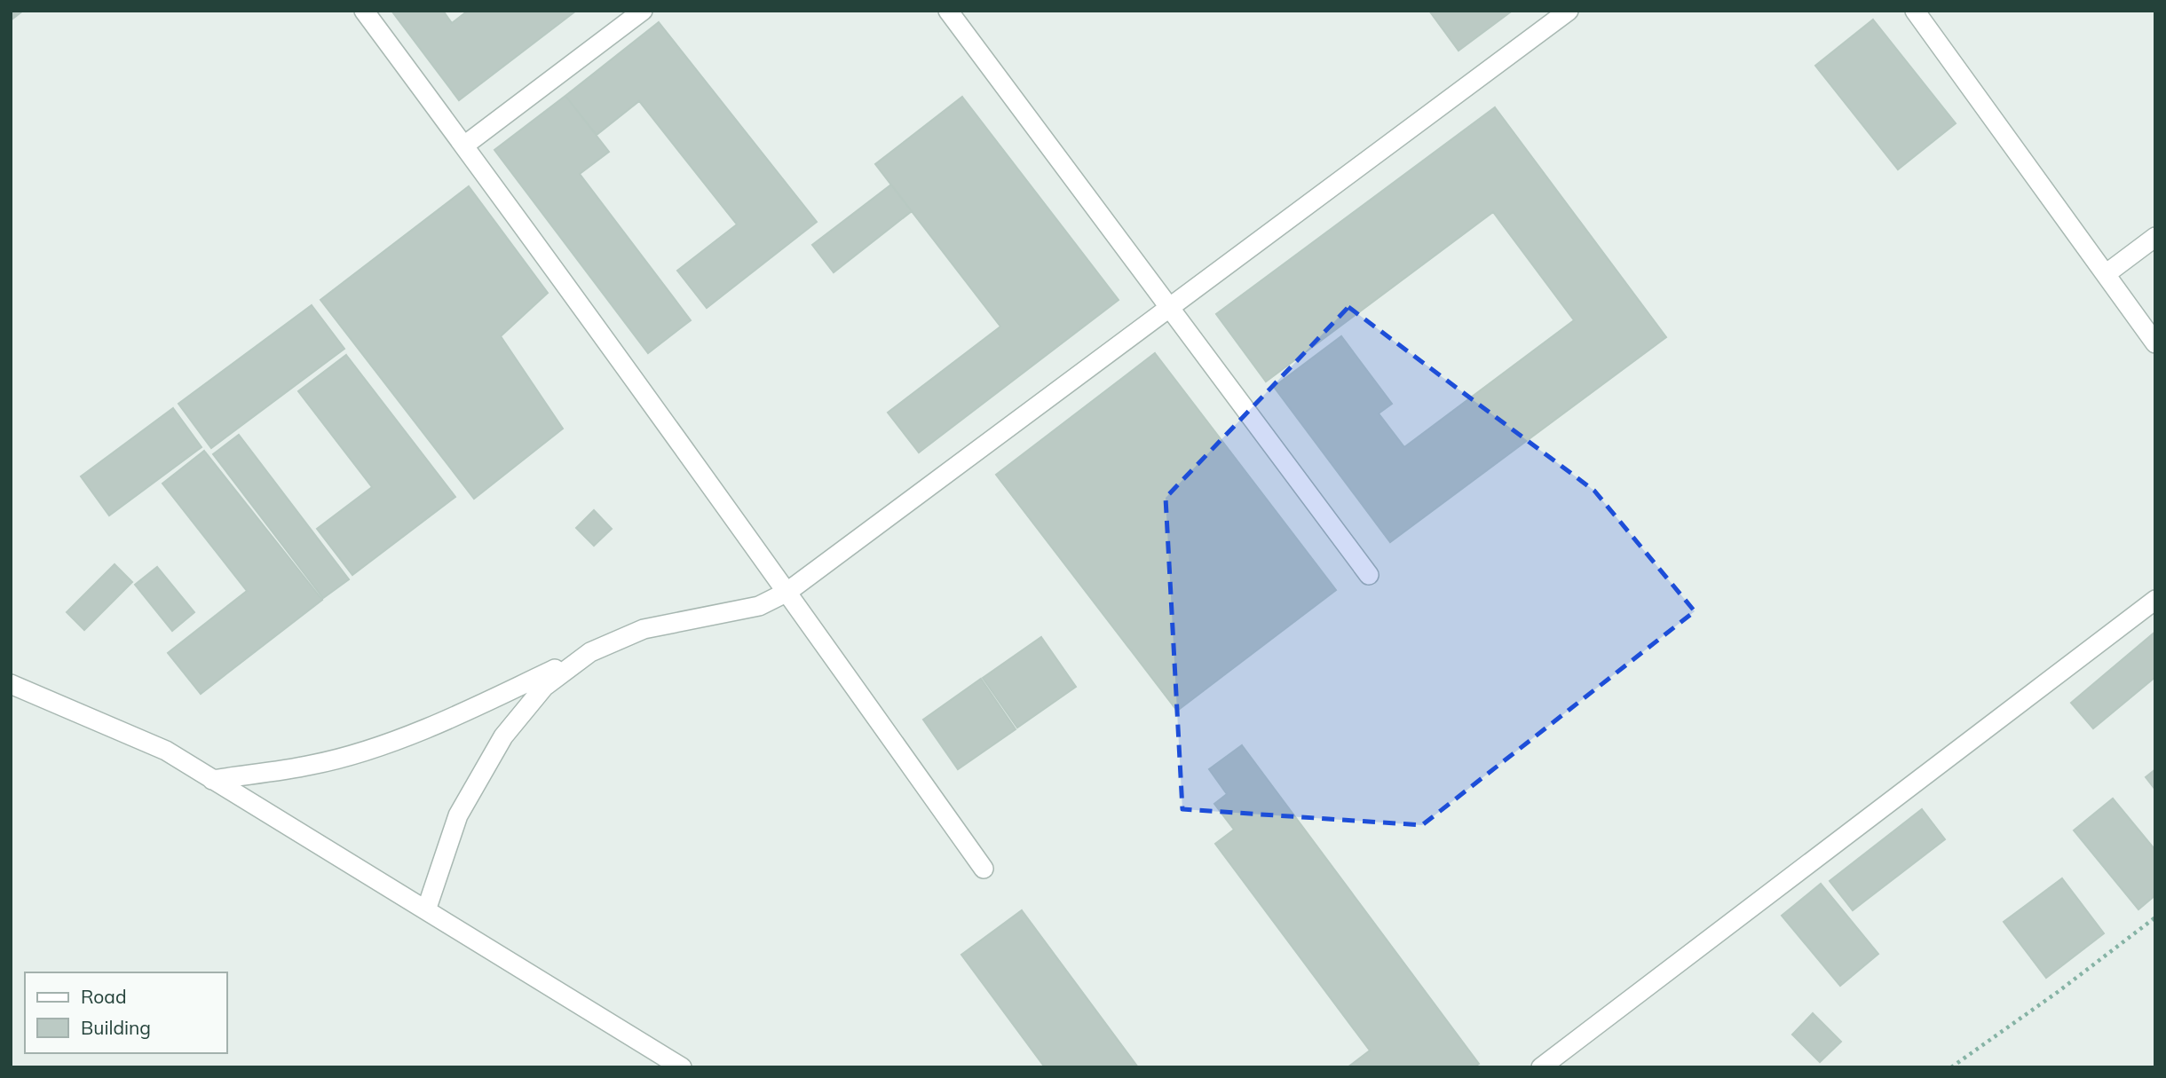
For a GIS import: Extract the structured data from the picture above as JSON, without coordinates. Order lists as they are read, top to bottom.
{
  "legend": ["Road", "Building"]
}
